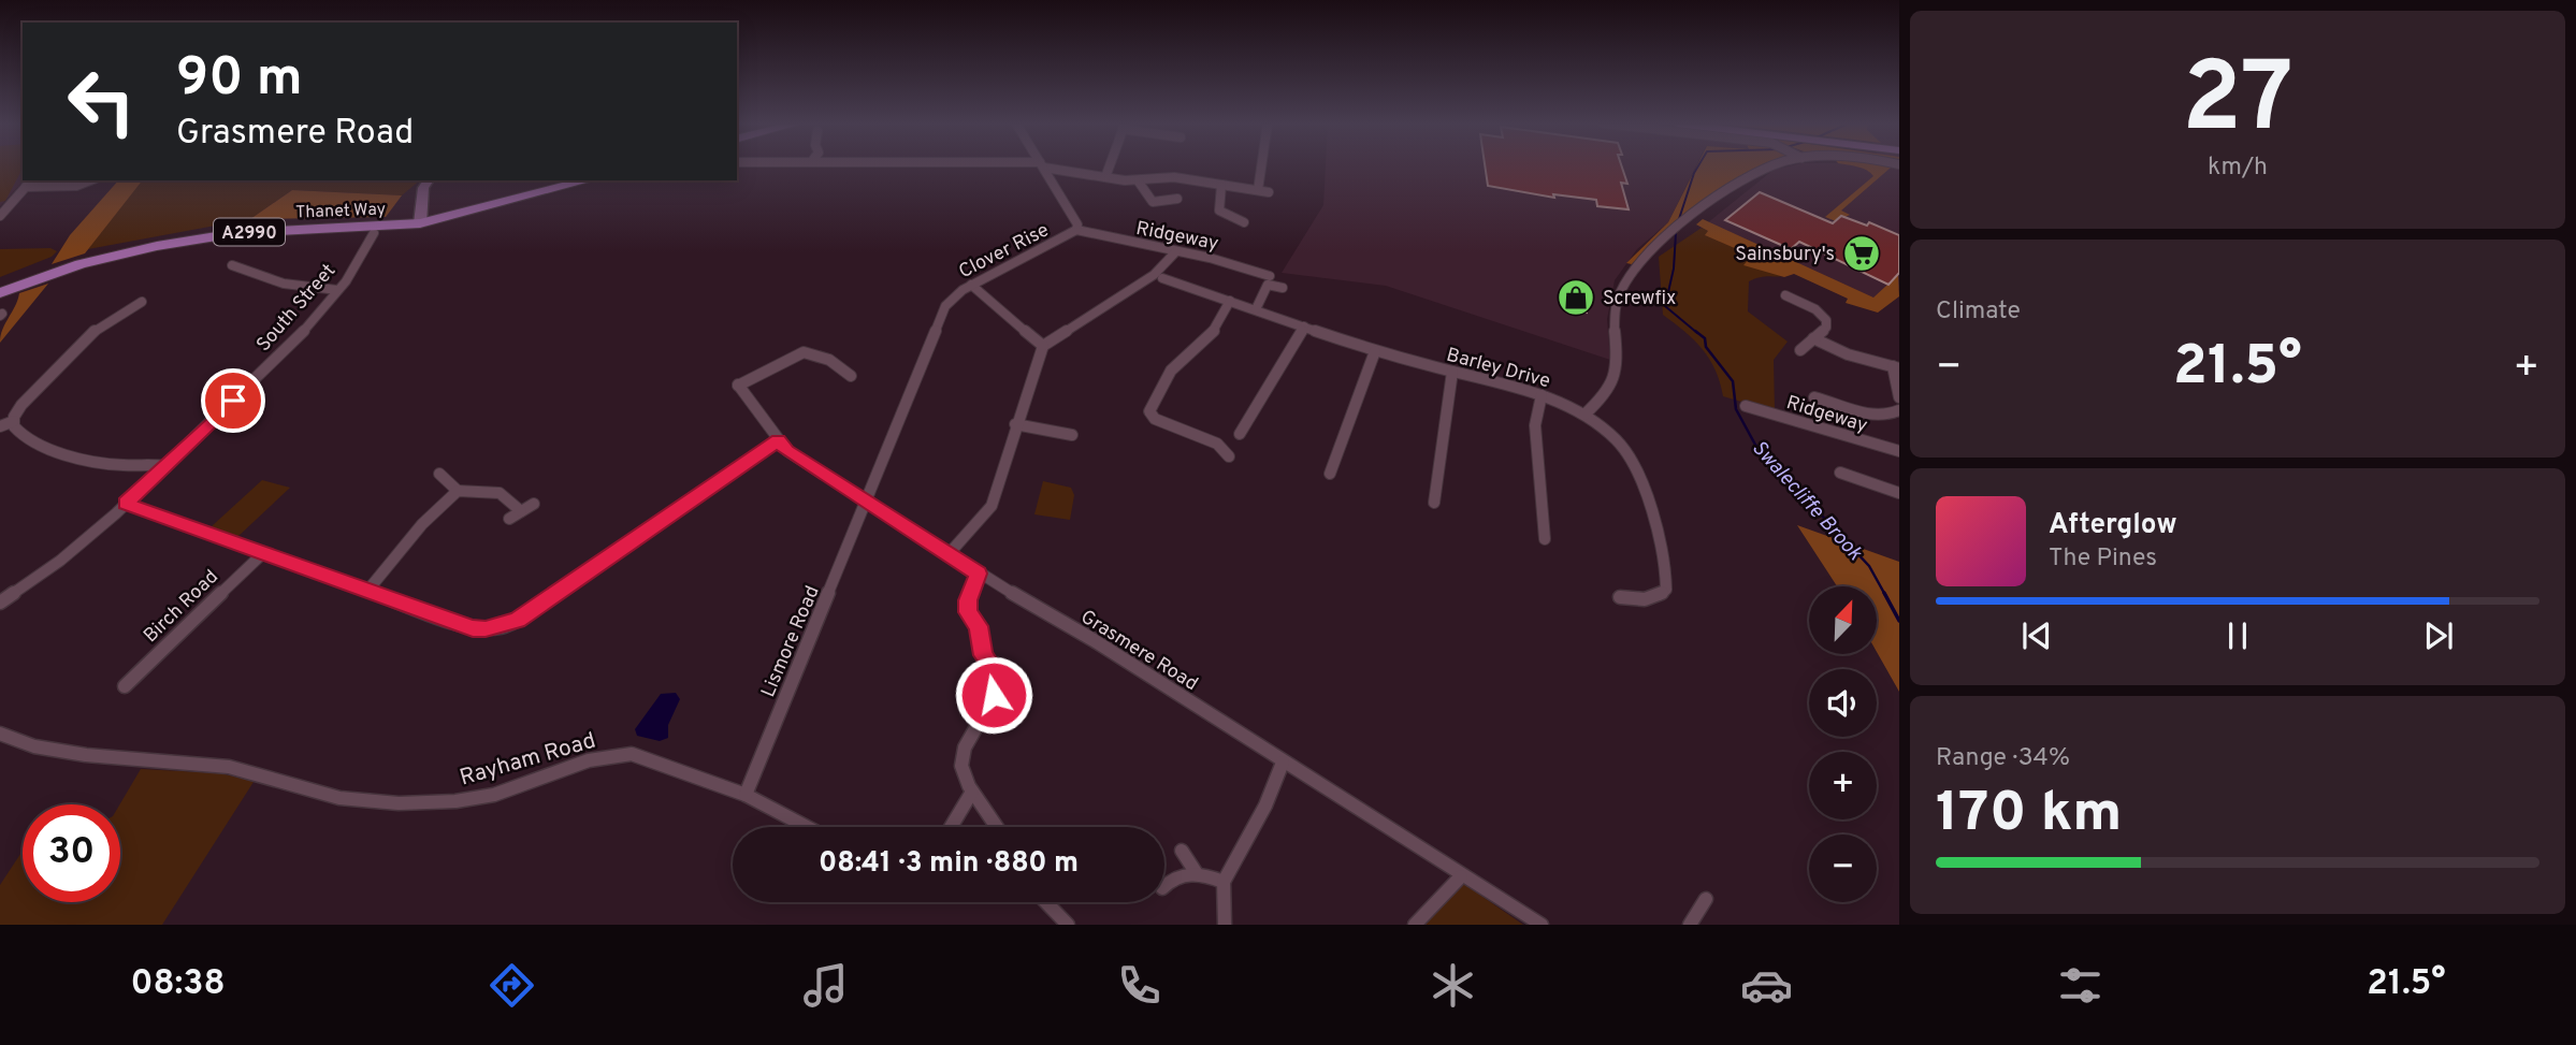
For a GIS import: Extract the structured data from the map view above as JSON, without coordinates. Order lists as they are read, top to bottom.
{
  "streets": {
    "main road": ["Thanet Way", "A2990"],
    "street": [
      "Ridgeway",
      "Clover Rise",
      "South Street",
      "Barley Drive",
      "Birch Road",
      "Lismore Road",
      "Grasmere Road",
      "Rayham Road"
    ]
  },
  "crossings": [
    ["Ridgeway", "Clover Rise"],
    ["Clover Rise", "Lismore Road"],
    ["Clover Rise", "Grasmere Road"],
    ["Lismore Road", "Grasmere Road"],
    ["Lismore Road", "Rayham Road"]
  ],
  "water": ["Swalecliffe Brook"],
  "places": {
    "supermarket": ["Sainsbury's"],
    "shop": ["Screwfix"]
  },
  "north": "top right",
  "page": {
    "tile": [
      ["27", "km/h"],
      "Climate",
      ["Range · 34%", "170 km"]
    ],
    "turn": ["90 m", "Grasmere Road"],
    "heat": ["−", "21.5°", "+"],
    "song": ["Afterglow", "The Pines"],
    "map_buttons": ["+", "−"],
    "limit": "30",
    "trip": "08:41 · 3 min · 880 m",
    "tabs": ["08:38", "21.5°"]
  }
}
